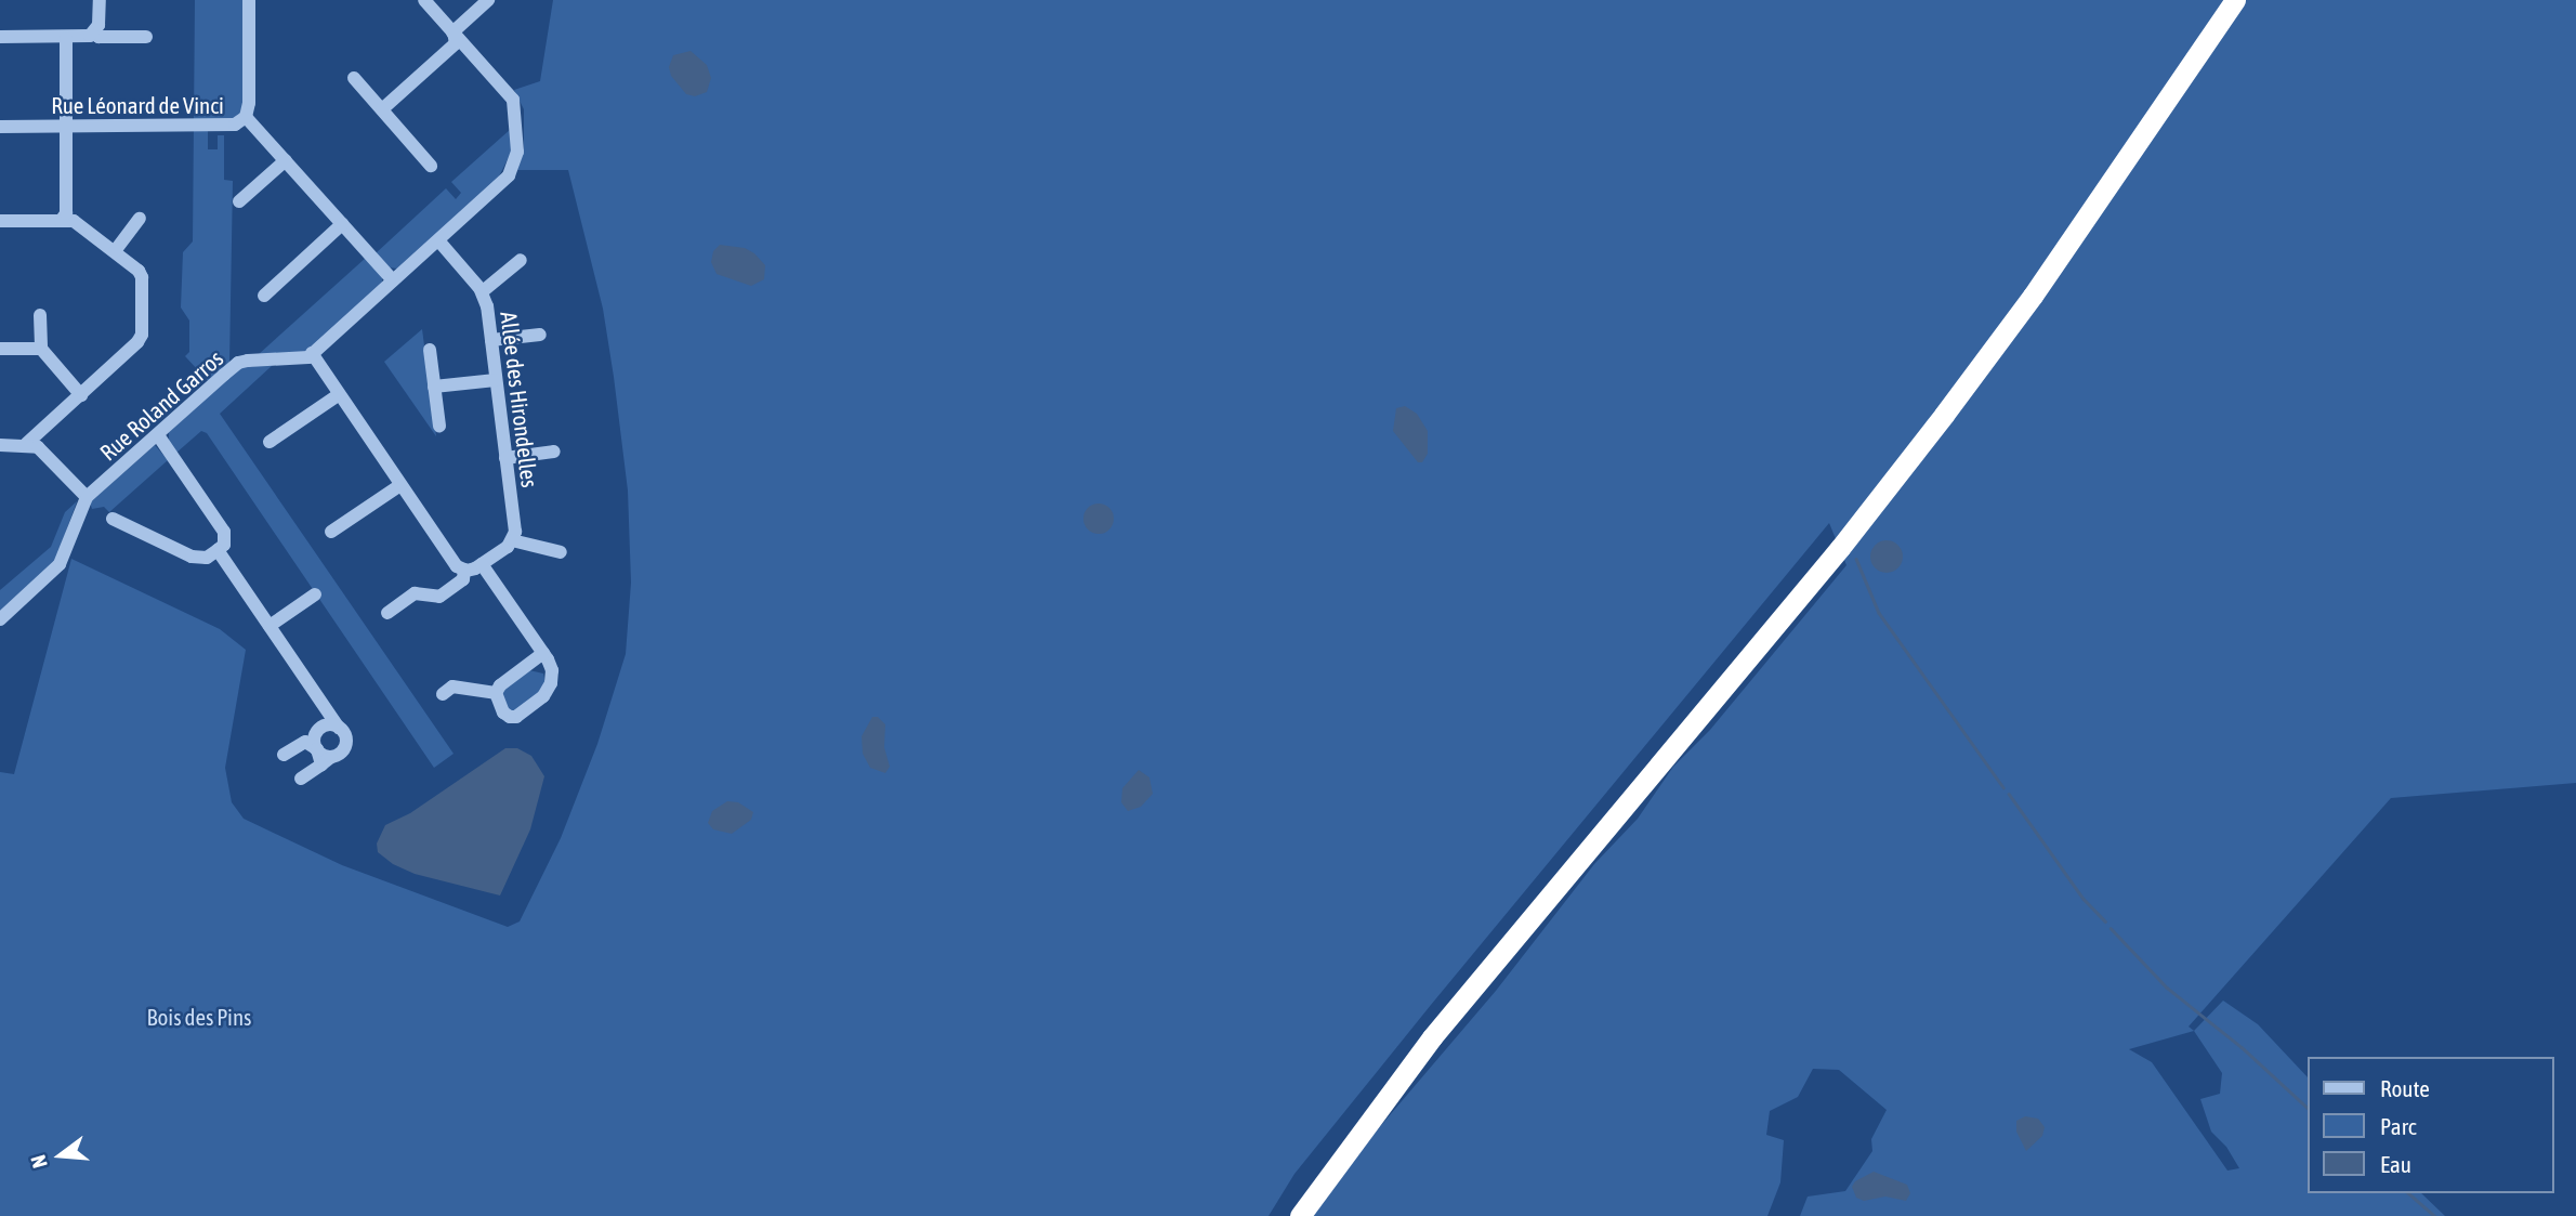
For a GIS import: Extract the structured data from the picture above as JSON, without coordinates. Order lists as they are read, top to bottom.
{
  "streets": {
    "street": ["Rue Léonard de Vinci", "Allée des Hirondelles", "Rue Roland Garros"]
  },
  "parks": ["Bois des Pins"],
  "legend": ["Route", "Parc", "Eau"],
  "north": "left"
}
